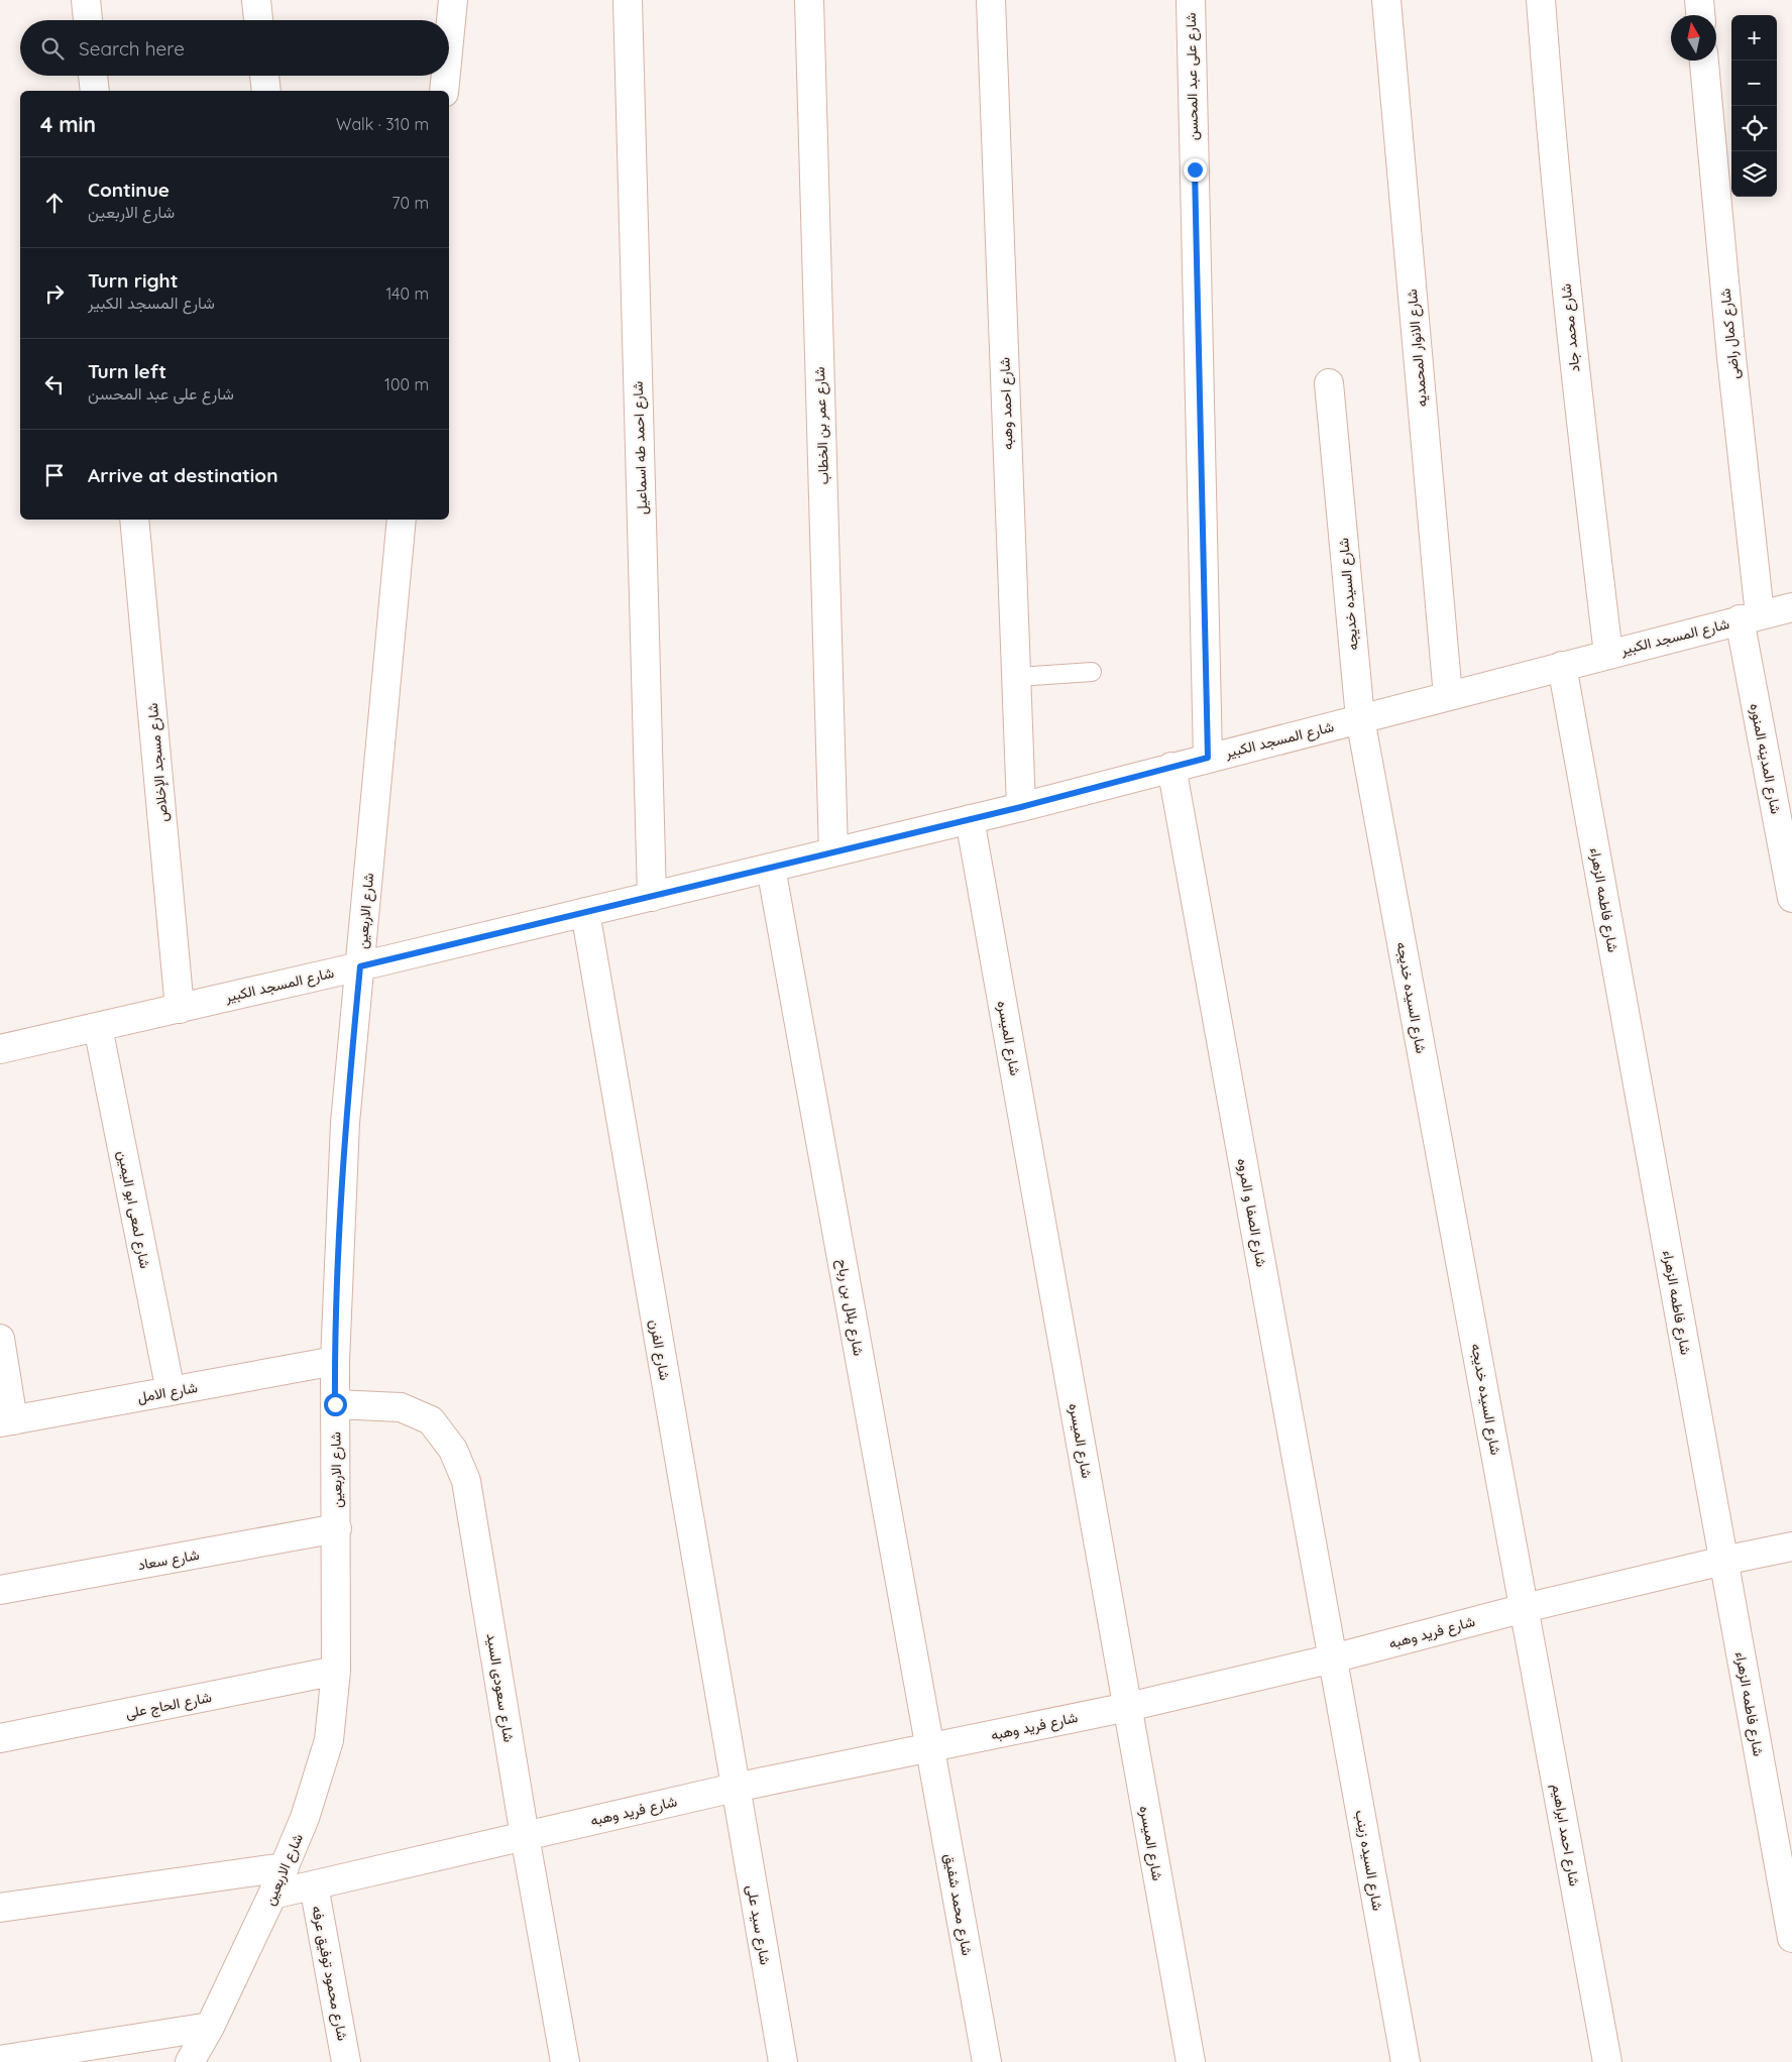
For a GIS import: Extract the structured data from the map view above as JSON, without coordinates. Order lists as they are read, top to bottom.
{
  "streets": {
    "street": [
      "شارع على عبد المحسن",
      "شارع محمد جاد",
      "شارع كمال راضى",
      "شارع الانوار المحمديه",
      "شارع احمد وهبه",
      "شارع عمر بن الخطاب",
      "شارع احمد طه اسماعيل",
      "شارع السيده خديجه",
      "شارع المسجد الكبير",
      "شارع المدينه المنوره",
      "شارع مسجد الإخلاص",
      "شارع فاطمه الزهراء",
      "شارع الاربعين",
      "شارع الميسره",
      "شارع لمعى ابو اليمين",
      "شارع الصفا و المروه",
      "شارع بلال بن رباح",
      "شارع الفرن",
      "شارع الامل",
      "شارع سعاد",
      "شارع فريد وهبه",
      "شارع سعودى السيد",
      "شارع الحاج على",
      "شارع احمد ابراهيم",
      "شارع السيده زينب",
      "شارع محمد شفيق",
      "شارع سيد على",
      "شارع محمود توفيق عرفه"
    ]
  },
  "crossings": [
    ["شارع على عبد المحسن", "شارع المسجد الكبير"],
    ["شارع محمد جاد", "شارع المسجد الكبير"],
    ["شارع كمال راضى", "شارع المسجد الكبير"],
    ["شارع كمال راضى", "شارع المدينه المنوره"],
    ["شارع الانوار المحمديه", "شارع المسجد الكبير"],
    ["شارع احمد وهبه", "شارع المسجد الكبير"],
    ["شارع عمر بن الخطاب", "شارع المسجد الكبير"],
    ["شارع احمد طه اسماعيل", "شارع المسجد الكبير"],
    ["شارع السيده خديجه", "شارع المسجد الكبير"],
    ["شارع السيده خديجه", "شارع فريد وهبه"],
    ["شارع السيده خديجه", "شارع احمد ابراهيم"],
    ["شارع المسجد الكبير", "شارع المدينه المنوره"],
    ["شارع المسجد الكبير", "شارع مسجد الإخلاص"],
    ["شارع المسجد الكبير", "شارع فاطمه الزهراء"],
    ["شارع المسجد الكبير", "شارع الاربعين"],
    ["شارع المسجد الكبير", "شارع الميسره"],
    ["شارع المسجد الكبير", "شارع لمعى ابو اليمين"],
    ["شارع المسجد الكبير", "شارع الصفا و المروه"],
    ["شارع المسجد الكبير", "شارع بلال بن رباح"],
    ["شارع المسجد الكبير", "شارع الفرن"],
    ["شارع فاطمه الزهراء", "شارع فريد وهبه"],
    ["شارع الاربعين", "شارع الامل"],
    ["شارع الاربعين", "شارع سعاد"],
    ["شارع الاربعين", "شارع فريد وهبه"],
    ["شارع الاربعين", "شارع سعودى السيد"],
    ["شارع الاربعين", "شارع الحاج على"],
    ["شارع الميسره", "شارع فريد وهبه"],
    ["شارع لمعى ابو اليمين", "شارع الامل"],
    ["شارع الصفا و المروه", "شارع فريد وهبه"],
    ["شارع الصفا و المروه", "شارع السيده زينب"],
    ["شارع بلال بن رباح", "شارع فريد وهبه"],
    ["شارع بلال بن رباح", "شارع محمد شفيق"],
    ["شارع الفرن", "شارع فريد وهبه"],
    ["شارع الفرن", "شارع سيد على"],
    ["شارع فريد وهبه", "شارع سعودى السيد"],
    ["شارع فريد وهبه", "شارع احمد ابراهيم"],
    ["شارع فريد وهبه", "شارع السيده زينب"],
    ["شارع فريد وهبه", "شارع محمد شفيق"],
    ["شارع فريد وهبه", "شارع سيد على"],
    ["شارع فريد وهبه", "شارع محمود توفيق عرفه"]
  ],
  "north": "top",
  "page": {
    "map_buttons": ["+", "−"],
    "search": "Search here",
    "heading": ["4 min", "Walk · 310 m"],
    "list": [
      ["Continue", "شارع الاربعين", "70 m"],
      ["Turn right", "شارع المسجد الكبير", "140 m"],
      ["Turn left", "شارع على عبد المحسن", "100 m"],
      "Arrive at destination"
    ]
  }
}
